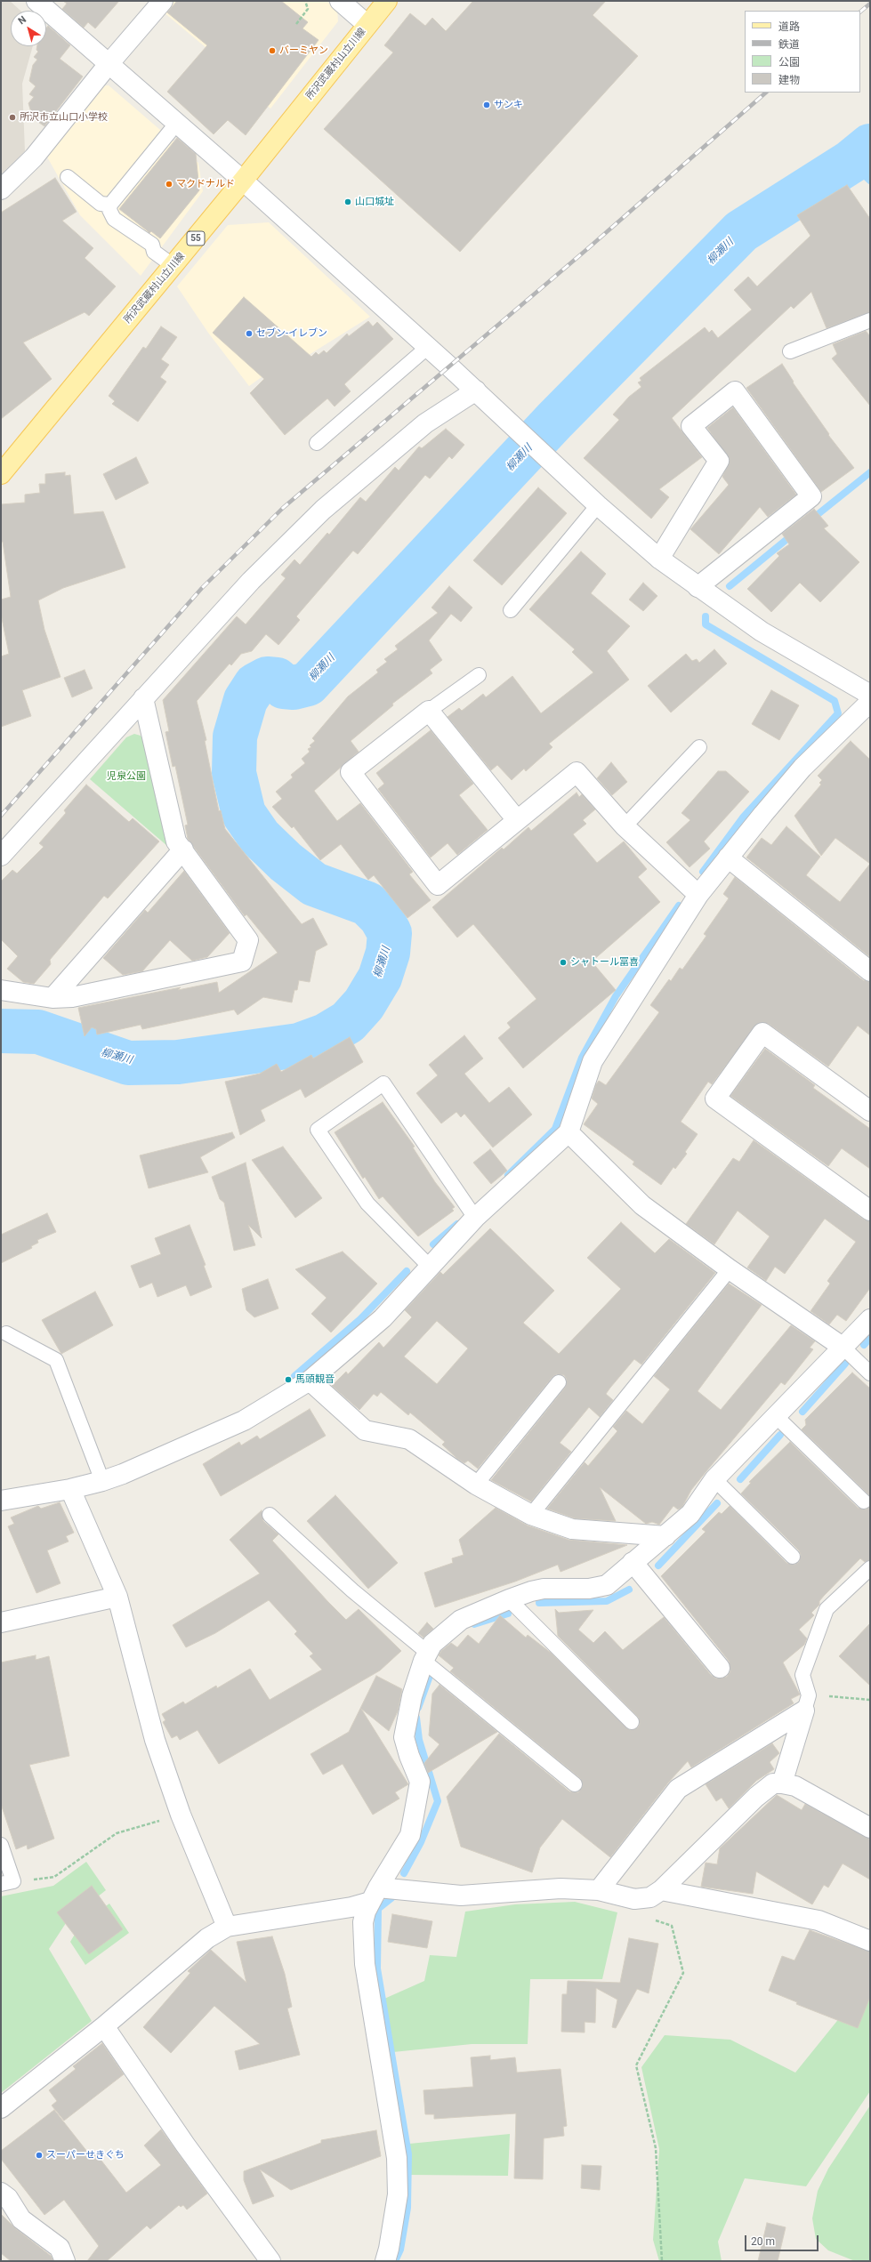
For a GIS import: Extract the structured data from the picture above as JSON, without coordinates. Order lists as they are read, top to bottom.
{
  "streets": {
    "main road": ["所沢武蔵村山立川線", "55"]
  },
  "water": ["柳瀬川"],
  "parks": ["児泉公園"],
  "places": [
    "バーミヤン",
    "サンキ",
    "所沢市立山口小学校",
    "マクドナルド",
    "山口城址",
    "セブン-イレブン",
    "シャトール冨喜",
    "馬頭観音",
    "スーパーせきぐち"
  ],
  "legend": [
    "道路",
    "鉄道",
    "公園",
    "建物"
  ],
  "scale_bar": "20 m",
  "north": "top left"
}
